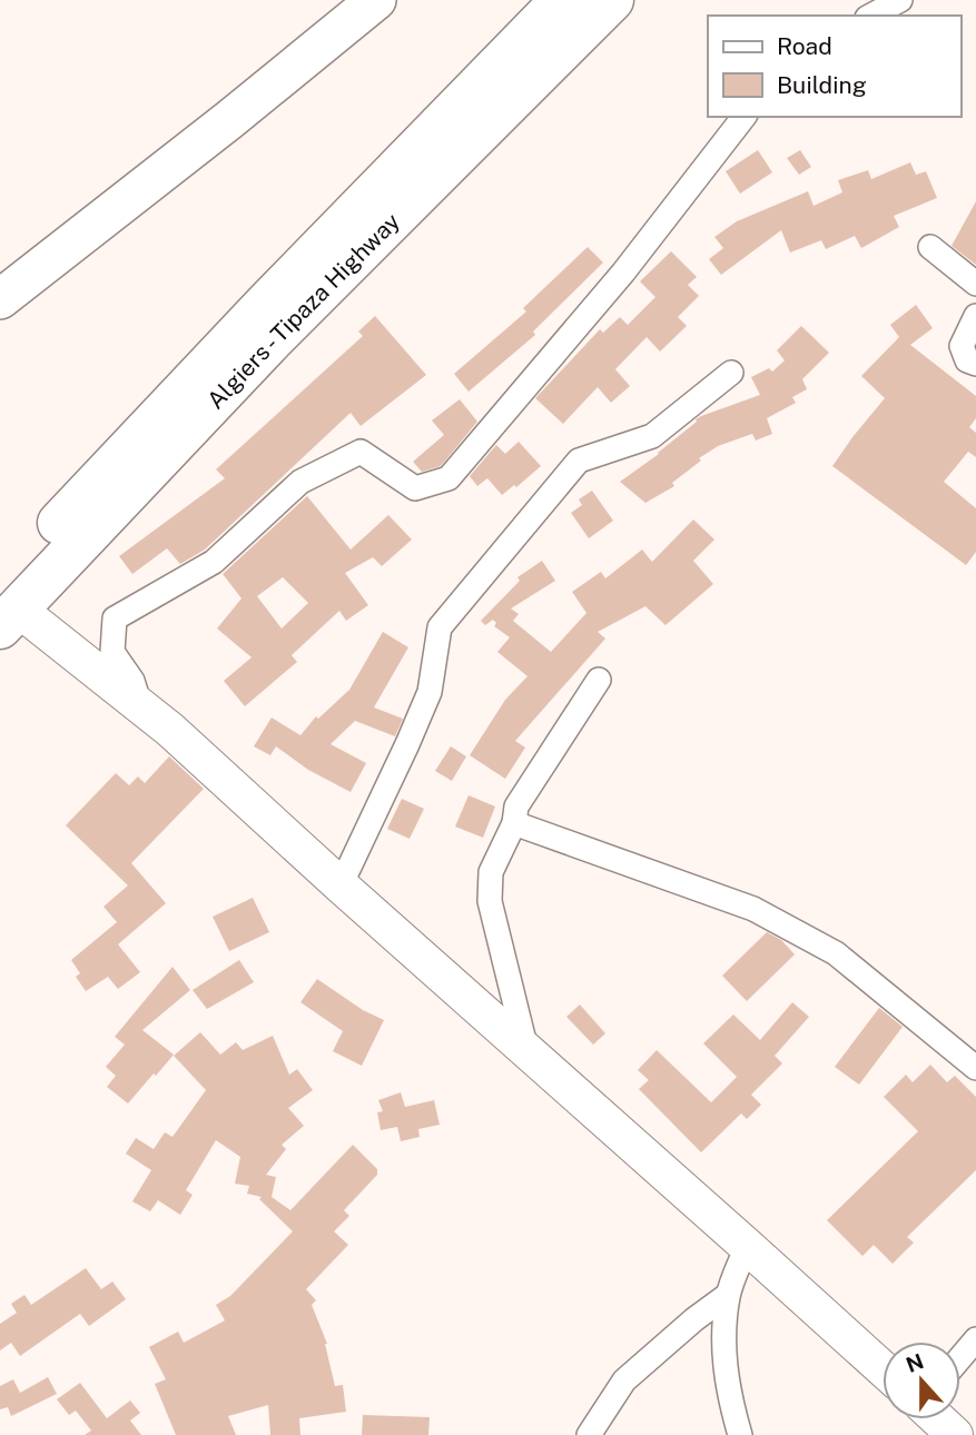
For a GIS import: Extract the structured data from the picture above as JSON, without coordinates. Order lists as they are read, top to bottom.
{
  "streets": {
    "highway": ["Algiers - Tipaza Highway"]
  },
  "legend": ["Road", "Building"],
  "north": "top"
}
